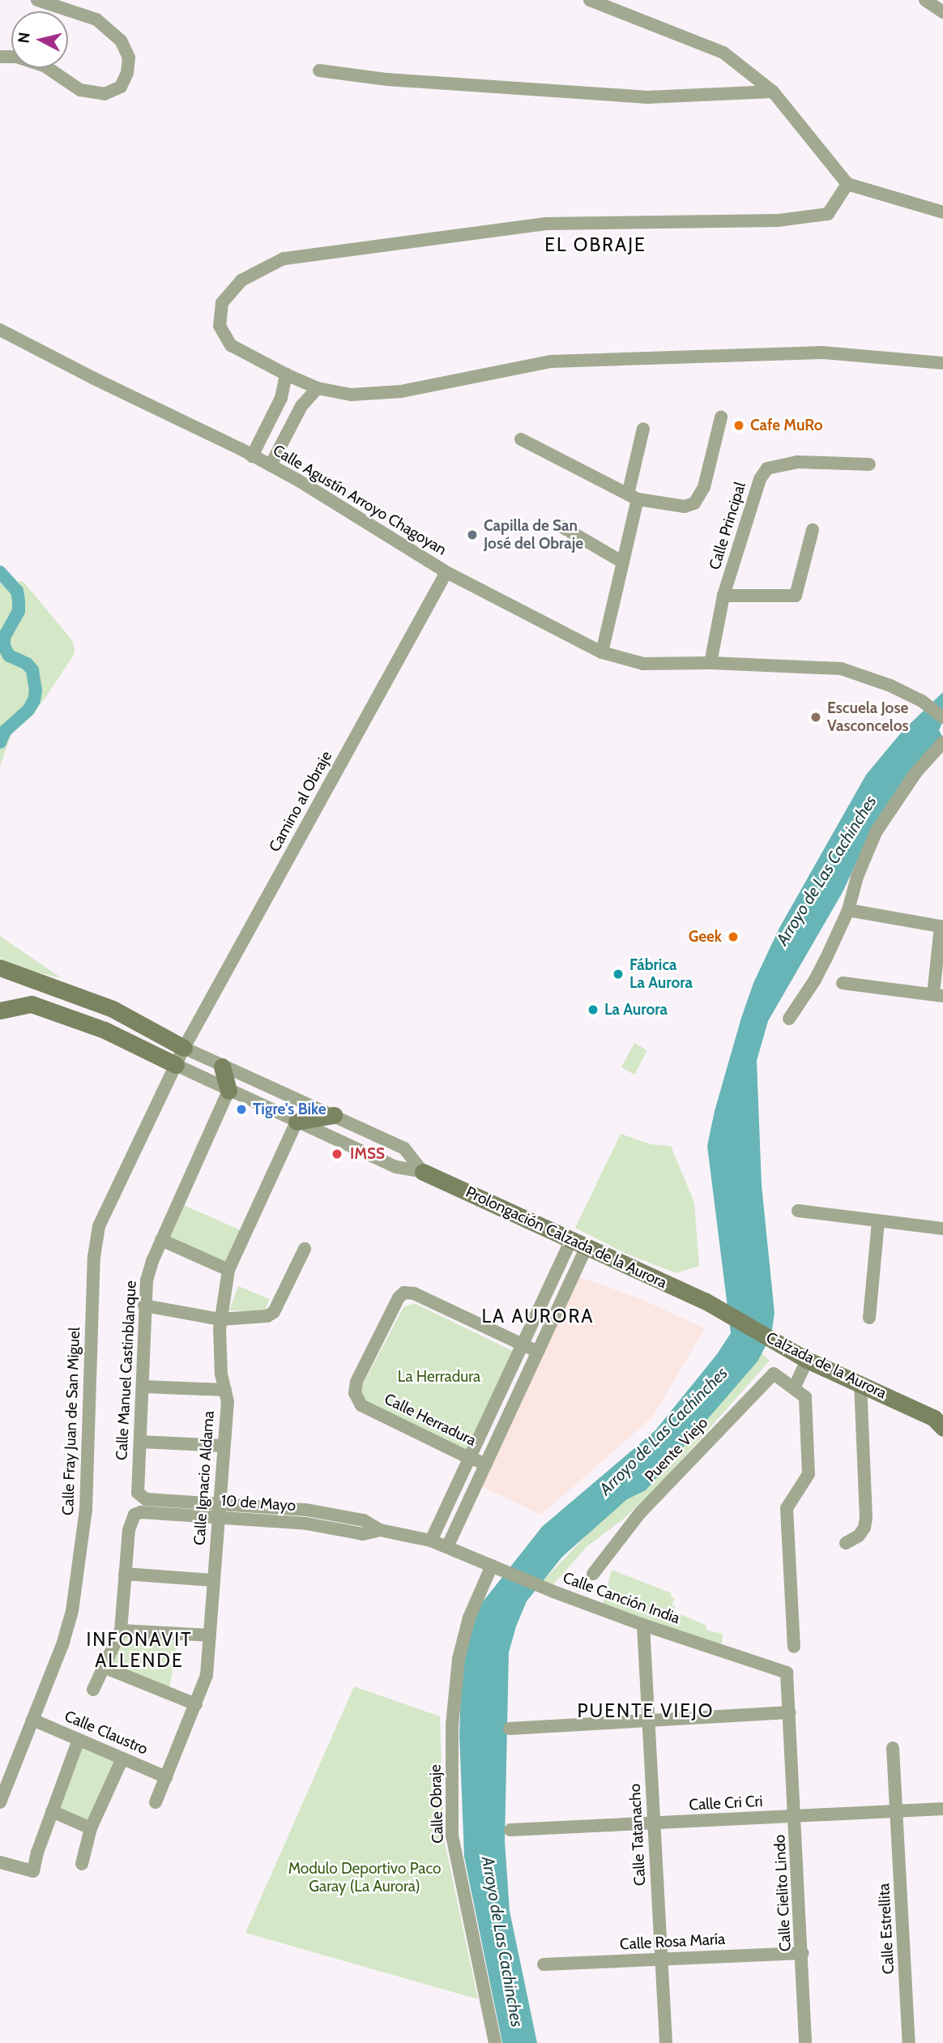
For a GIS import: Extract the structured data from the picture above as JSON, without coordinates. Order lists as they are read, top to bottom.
{
  "streets": {
    "main road": ["Prolongación Calzada de la Aurora", "Calzada de la Aurora"],
    "street": [
      "Calle Agustín Arroyo Chagoyan",
      "Calle Principal",
      "Camino al Obraje",
      "Calle Manuel Castinblanque",
      "Calle Herradura",
      "Calle Fray Juan de San Miguel",
      "Puente Viejo",
      "Calle Ignacio Aldama",
      "10 de Mayo",
      "Calle Canción India",
      "Calle Claustro",
      "Calle Cri Cri",
      "Calle Obraje",
      "Calle Tatanacho",
      "Calle Cielito Lindo",
      "Calle Estrellita",
      "Calle Rosa María"
    ]
  },
  "crossings": [
    ["Calle Agustín Arroyo Chagoyan", "Calle Principal"],
    ["Calle Agustín Arroyo Chagoyan", "Camino al Obraje"],
    ["Camino al Obraje", "Prolongación Calzada de la Aurora"],
    ["Camino al Obraje", "Calle Fray Juan de San Miguel"],
    ["Prolongación Calzada de la Aurora", "Calzada de la Aurora"],
    ["Prolongación Calzada de la Aurora", "Calle Manuel Castinblanque"],
    ["Prolongación Calzada de la Aurora", "Calle Fray Juan de San Miguel"],
    ["Prolongación Calzada de la Aurora", "Calle Ignacio Aldama"],
    ["Calle Manuel Castinblanque", "10 de Mayo"],
    ["Calle Fray Juan de San Miguel", "Calle Claustro"],
    ["Calle Ignacio Aldama", "10 de Mayo"],
    ["Calle Ignacio Aldama", "Calle Claustro"],
    ["10 de Mayo", "Calle Canción India"],
    ["Calle Canción India", "Calle Obraje"],
    ["Calle Canción India", "Calle Tatanacho"],
    ["Calle Canción India", "Calle Cielito Lindo"],
    ["Calle Cri Cri", "Calle Tatanacho"],
    ["Calle Cri Cri", "Calle Cielito Lindo"],
    ["Calle Cri Cri", "Calle Estrellita"],
    ["Calle Tatanacho", "Calle Rosa María"],
    ["Calle Cielito Lindo", "Calle Rosa María"]
  ],
  "districts": [
    "EL OBRAJE",
    "LA AURORA",
    "INFONAVIT ALLENDE",
    "PUENTE VIEJO"
  ],
  "water": ["Arroyo de Las Cachinches"],
  "parks": ["La Herradura", "Modulo Deportivo Paco Garay (La Aurora)"],
  "places": [
    "Cafe MuRo",
    "Capilla de San José del Obraje",
    "Escuela Jose Vasconcelos",
    "Geek",
    "Fábrica La Aurora",
    "La Aurora",
    "Tigre's Bike",
    "IMSS"
  ],
  "north": "left"
}
